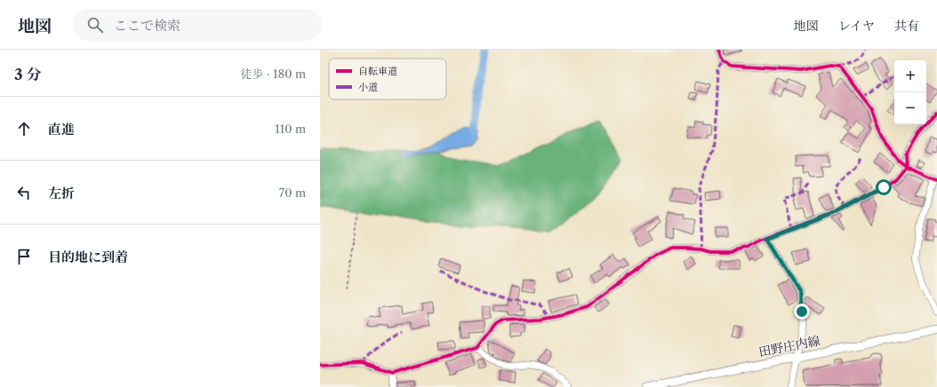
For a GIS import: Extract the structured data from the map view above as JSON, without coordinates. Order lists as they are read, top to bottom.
{
  "streets": {
    "main road": ["田野庄内線"]
  },
  "legend": ["自転車道", "小道"],
  "page": {
    "header": "地図",
    "search": "ここで検索",
    "nav": ["地図", "レイヤ", "共有"],
    "heading": ["3 分", "徒歩 · 180 m"],
    "map_buttons": ["+", "−"],
    "list": [
      ["直進", "110 m"],
      ["左折", "70 m"],
      "目的地に到着"
    ]
  }
}
